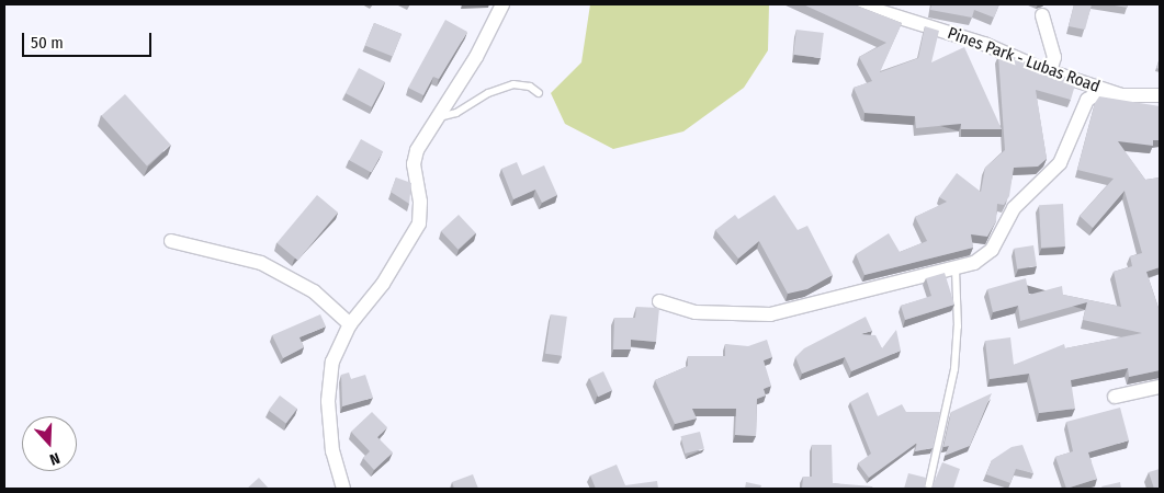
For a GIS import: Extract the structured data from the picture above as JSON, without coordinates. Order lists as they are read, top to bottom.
{
  "streets": {
    "street": ["Pines Park - Lubas Road"]
  },
  "scale_bar": "50 m",
  "north": "bottom"
}
